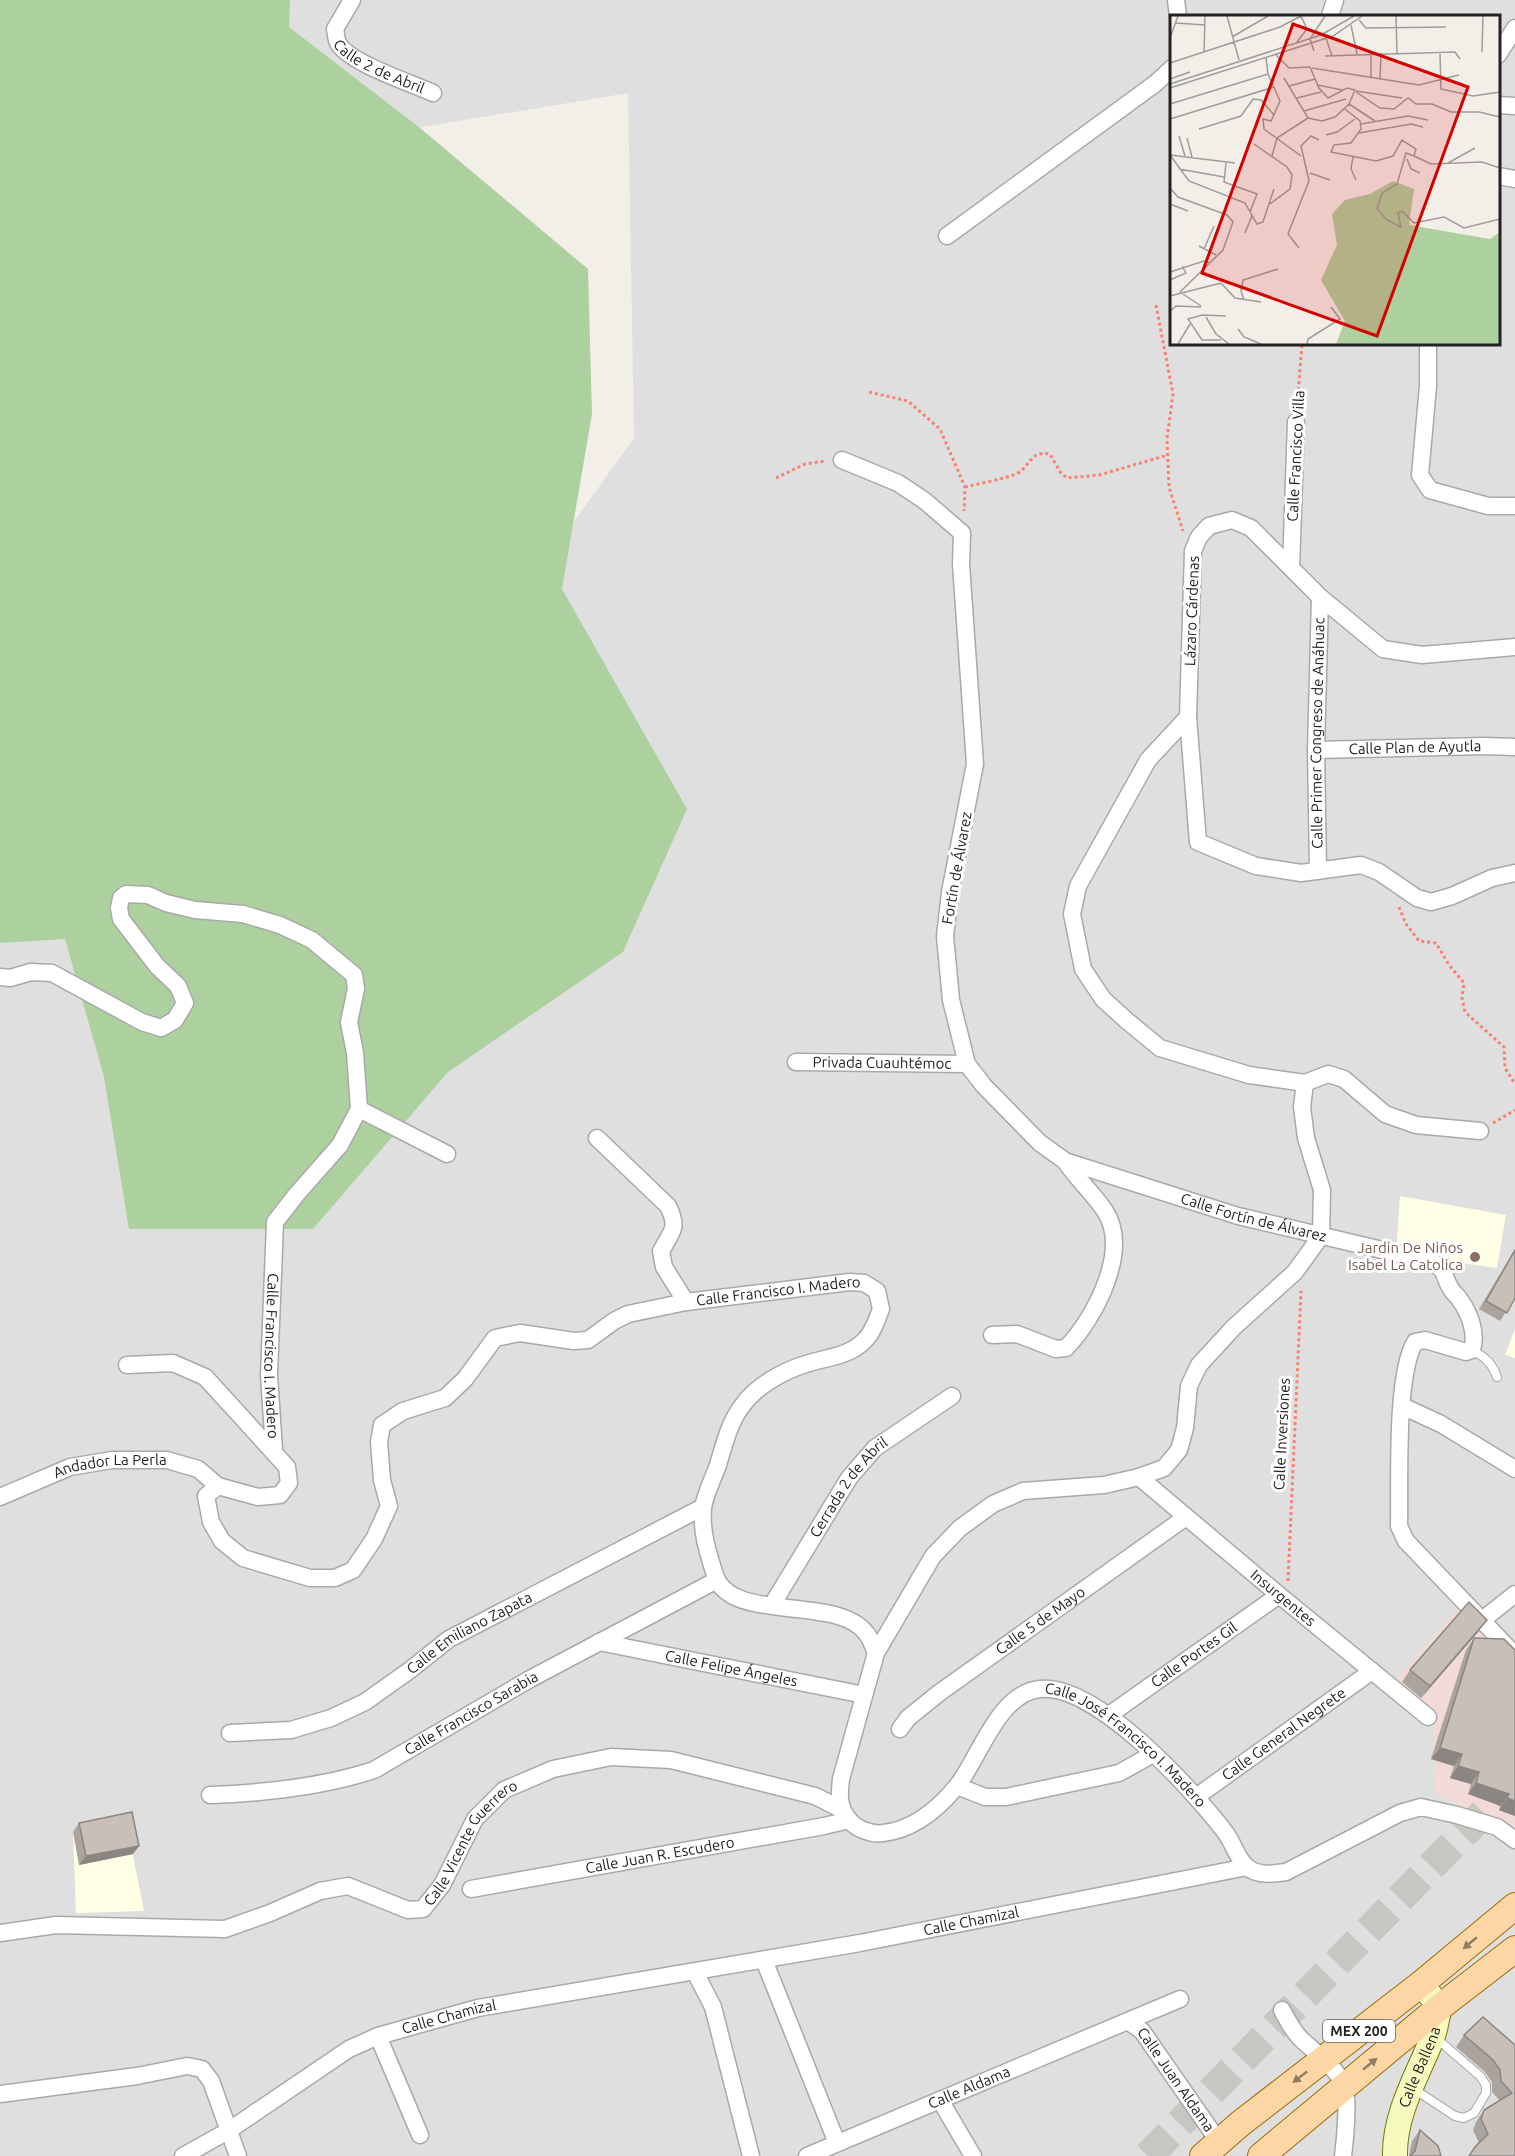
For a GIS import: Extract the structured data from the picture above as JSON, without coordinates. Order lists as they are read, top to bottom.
{
  "streets": {
    "main road": ["MEX 200"],
    "street": [
      "Calle 2 de Abril",
      "Calle Francisco Villa",
      "Lázaro Cárdenas",
      "Calle Primer Congreso de Anáhuac",
      "Calle Plan de Ayutla",
      "Fortín de Álvarez",
      "Privada Cuauhtémoc",
      "Calle Fortín de Álvarez",
      "Calle Francisco I. Madero",
      "Andador La Perla",
      "Cerrada 2 de Abril",
      "Insurgentes",
      "Calle 5 de Mayo",
      "Calle Emiliano Zapata",
      "Calle Portes Gil",
      "Calle Felipe Ángeles",
      "Calle Francisco Sarabia",
      "Calle General Negrete",
      "Calle José Francisco I. Madero",
      "Calle Vicente Guerrero",
      "Calle Juan R. Escudero",
      "Calle Chamizal",
      "Calle Ballena",
      "Calle Juan Aldama",
      "Calle Aldama"
    ],
    "path": ["Calle Inversiones"]
  },
  "crossings": [
    ["Calle Francisco Villa", "Lázaro Cárdenas"],
    ["Lázaro Cárdenas", "Calle Primer Congreso de Anáhuac"],
    ["Calle Primer Congreso de Anáhuac", "Calle Plan de Ayutla"],
    ["Fortín de Álvarez", "Privada Cuauhtémoc"],
    ["Fortín de Álvarez", "Calle Fortín de Álvarez"],
    ["Calle Francisco I. Madero", "Andador La Perla"],
    ["Calle Francisco I. Madero", "Calle Emiliano Zapata"],
    ["Calle Francisco I. Madero", "Calle Francisco Sarabia"],
    ["Calle Inversiones", "Insurgentes"],
    ["Calle Inversiones", "Calle Portes Gil"],
    ["Insurgentes", "Calle 5 de Mayo"],
    ["Insurgentes", "Calle Portes Gil"],
    ["Insurgentes", "Calle General Negrete"],
    ["Calle Portes Gil", "Calle José Francisco I. Madero"],
    ["Calle Felipe Ángeles", "Calle Francisco Sarabia"],
    ["Calle General Negrete", "Calle José Francisco I. Madero"],
    ["Calle José Francisco I. Madero", "Calle Vicente Guerrero"],
    ["Calle José Francisco I. Madero", "Calle Juan R. Escudero"],
    ["Calle José Francisco I. Madero", "Calle Chamizal"],
    ["Calle Vicente Guerrero", "Calle Juan R. Escudero"],
    ["MEX 200", "Calle Ballena"],
    ["MEX 200", "Calle Juan Aldama"],
    ["Calle Juan Aldama", "Calle Aldama"]
  ],
  "places": ["Jardin De Niños Isabel La Catolica"]
}
